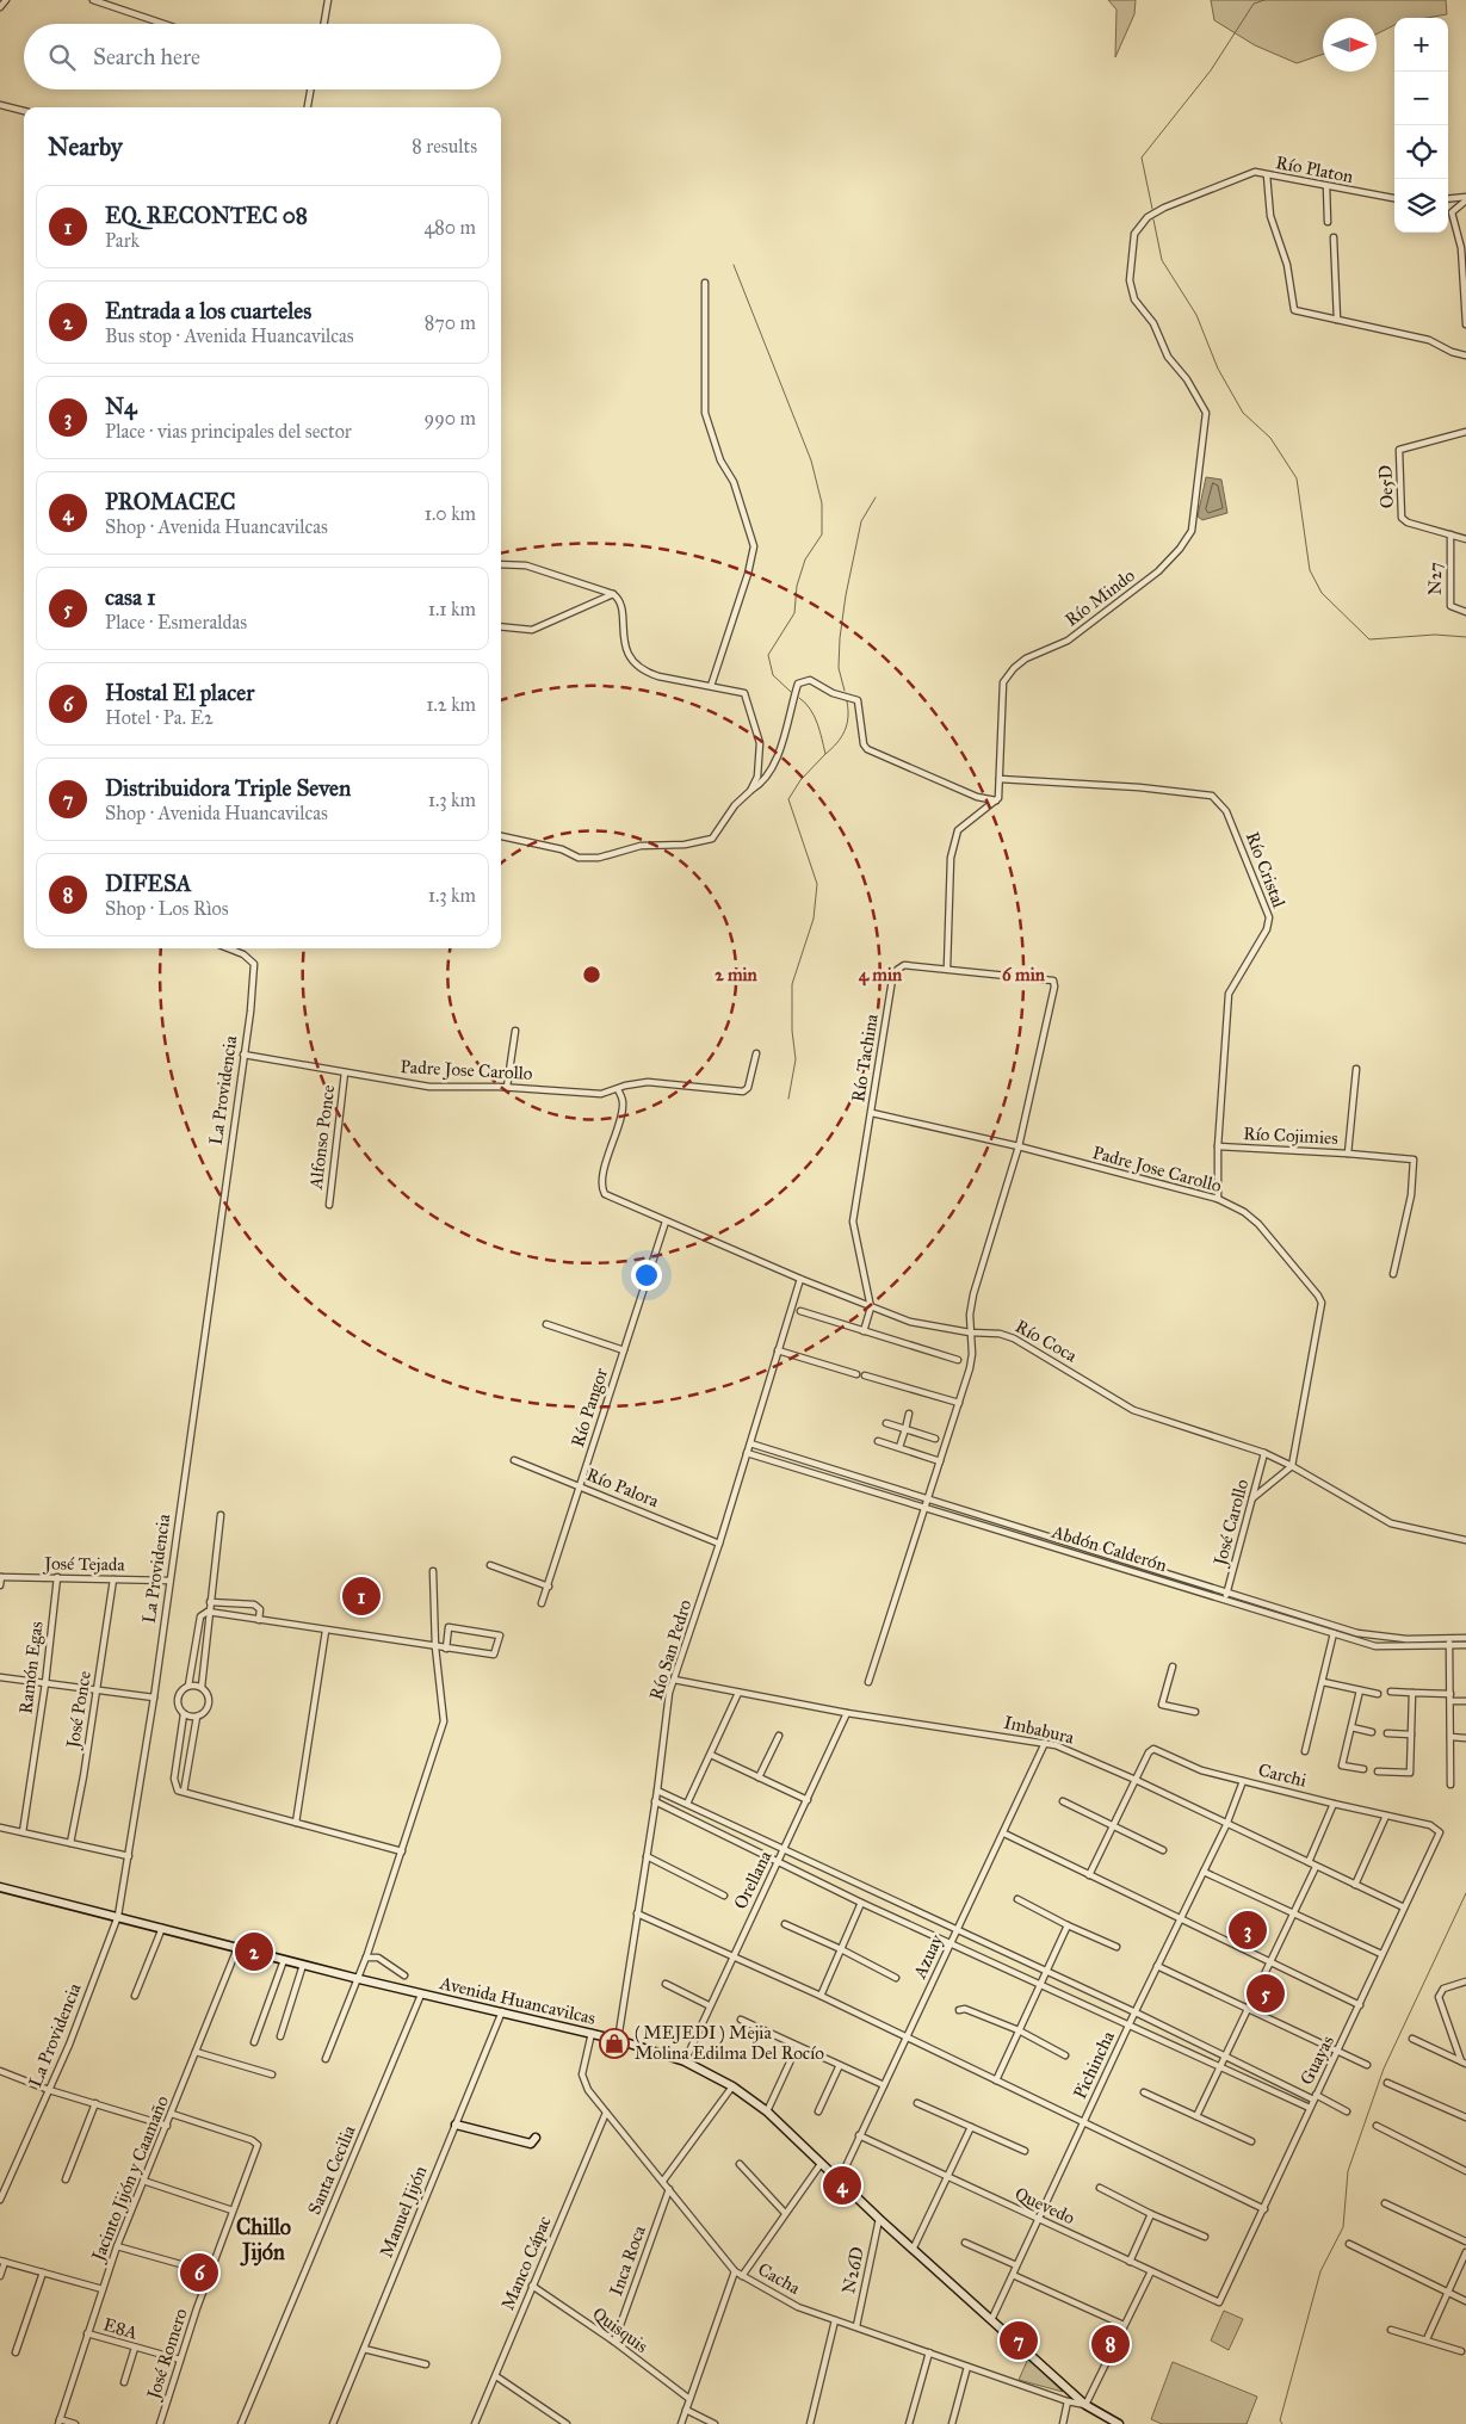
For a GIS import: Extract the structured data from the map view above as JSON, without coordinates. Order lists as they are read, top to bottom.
{
  "streets": {
    "street": [
      "Río Platon",
      "Oe5D",
      "N27",
      "Río Mindo",
      "Río Cristal",
      "Río Tachina",
      "Padre Jose Carollo",
      "La Providencia",
      "Río Cojimies",
      "Alfonso Ponce",
      "Río Coca",
      "Río Pangor",
      "Río Palora",
      "José Carollo",
      "Abdón Calderón",
      "José Tejada",
      "Río San Pedro",
      "Ramón Egas",
      "José Ponce",
      "Imbabura",
      "Carchi",
      "Orellana",
      "Azuay",
      "Avenida Huancavilcas",
      "Guayas",
      "Pichincha",
      "Santa Cecilia",
      "Jacinto Jijón y Caamaño",
      "Quevedo",
      "Manuel Jijón",
      "Inca Roca",
      "Manco Cápac",
      "N26D",
      "Cacha",
      "E8A",
      "Quisquis",
      "José Romero"
    ]
  },
  "crossings": [
    ["Río Platon", "Río Mindo"],
    ["Oe5D", "N27"],
    ["Río Mindo", "Río Cristal"],
    ["Río Cristal", "Padre Jose Carollo"],
    ["Río Cristal", "Río Cojimies"],
    ["Río Tachina", "Padre Jose Carollo"],
    ["Río Tachina", "Río Coca"],
    ["Padre Jose Carollo", "La Providencia"],
    ["Padre Jose Carollo", "Alfonso Ponce"],
    ["Padre Jose Carollo", "Río Coca"],
    ["La Providencia", "José Tejada"],
    ["La Providencia", "Avenida Huancavilcas"],
    ["Río Coca", "Río Pangor"],
    ["Río Coca", "José Carollo"],
    ["Río Coca", "Río San Pedro"],
    ["Río Pangor", "Río Palora"],
    ["Río Palora", "Río San Pedro"],
    ["José Carollo", "Abdón Calderón"],
    ["Abdón Calderón", "Río San Pedro"],
    ["José Tejada", "Ramón Egas"],
    ["José Tejada", "José Ponce"],
    ["Río San Pedro", "Imbabura"],
    ["Río San Pedro", "Avenida Huancavilcas"],
    ["Imbabura", "Carchi"],
    ["Imbabura", "Orellana"],
    ["Imbabura", "Azuay"],
    ["Imbabura", "Guayas"],
    ["Imbabura", "Pichincha"],
    ["Carchi", "Guayas"],
    ["Carchi", "Pichincha"],
    ["Orellana", "Avenida Huancavilcas"],
    ["Azuay", "Avenida Huancavilcas"],
    ["Azuay", "Quevedo"],
    ["Avenida Huancavilcas", "Pichincha"],
    ["Avenida Huancavilcas", "Santa Cecilia"],
    ["Avenida Huancavilcas", "Jacinto Jijón y Caamaño"],
    ["Avenida Huancavilcas", "Manuel Jijón"],
    ["Avenida Huancavilcas", "N26D"],
    ["Avenida Huancavilcas", "Cacha"],
    ["Guayas", "Quevedo"],
    ["Pichincha", "Quevedo"],
    ["Jacinto Jijón y Caamaño", "E8A"],
    ["Jacinto Jijón y Caamaño", "José Romero"],
    ["Inca Roca", "Cacha"],
    ["Inca Roca", "Quisquis"],
    ["Manco Cápac", "Cacha"],
    ["Manco Cápac", "Quisquis"],
    ["N26D", "Cacha"],
    ["E8A", "José Romero"]
  ],
  "districts": ["Chillo Jijón"],
  "places": {
    "shop": ["( MEJEDI ) Mejia Molina Edilma Del Rocío"]
  },
  "north": "right",
  "page": {
    "map_buttons": ["+", "−"],
    "search": "Search here",
    "heading": ["Nearby", "8 results"],
    "list": [
      {
        "mark": "1",
        "name": "EQ. RECONTEC 08",
        "note": "Park",
        "value": "480 m"
      },
      {
        "mark": "2",
        "name": "Entrada a los cuarteles",
        "note": "Bus stop · Avenida Huancavilcas",
        "value": "870 m"
      },
      {
        "mark": "3",
        "name": "N4",
        "note": "Place · vias principales del sector",
        "value": "990 m"
      },
      {
        "mark": "4",
        "name": "PROMACEC",
        "note": "Shop · Avenida Huancavilcas",
        "value": "1.0 km"
      },
      {
        "mark": "5",
        "name": "casa 1",
        "note": "Place · Esmeraldas",
        "value": "1.1 km"
      },
      {
        "mark": "6",
        "name": "Hostal El placer",
        "note": "Hotel · Pa. E2",
        "value": "1.2 km"
      },
      {
        "mark": "7",
        "name": "Distribuidora Triple Seven",
        "note": "Shop · Avenida Huancavilcas",
        "value": "1.3 km"
      },
      {
        "mark": "8",
        "name": "DIFESA",
        "note": "Shop · Los Rìos",
        "value": "1.3 km"
      }
    ],
    "pins": [
      "1",
      "3",
      "2",
      "5",
      "4",
      "6",
      "7",
      "8"
    ]
  },
  "rings": ["2 min", "4 min", "6 min"]
}
